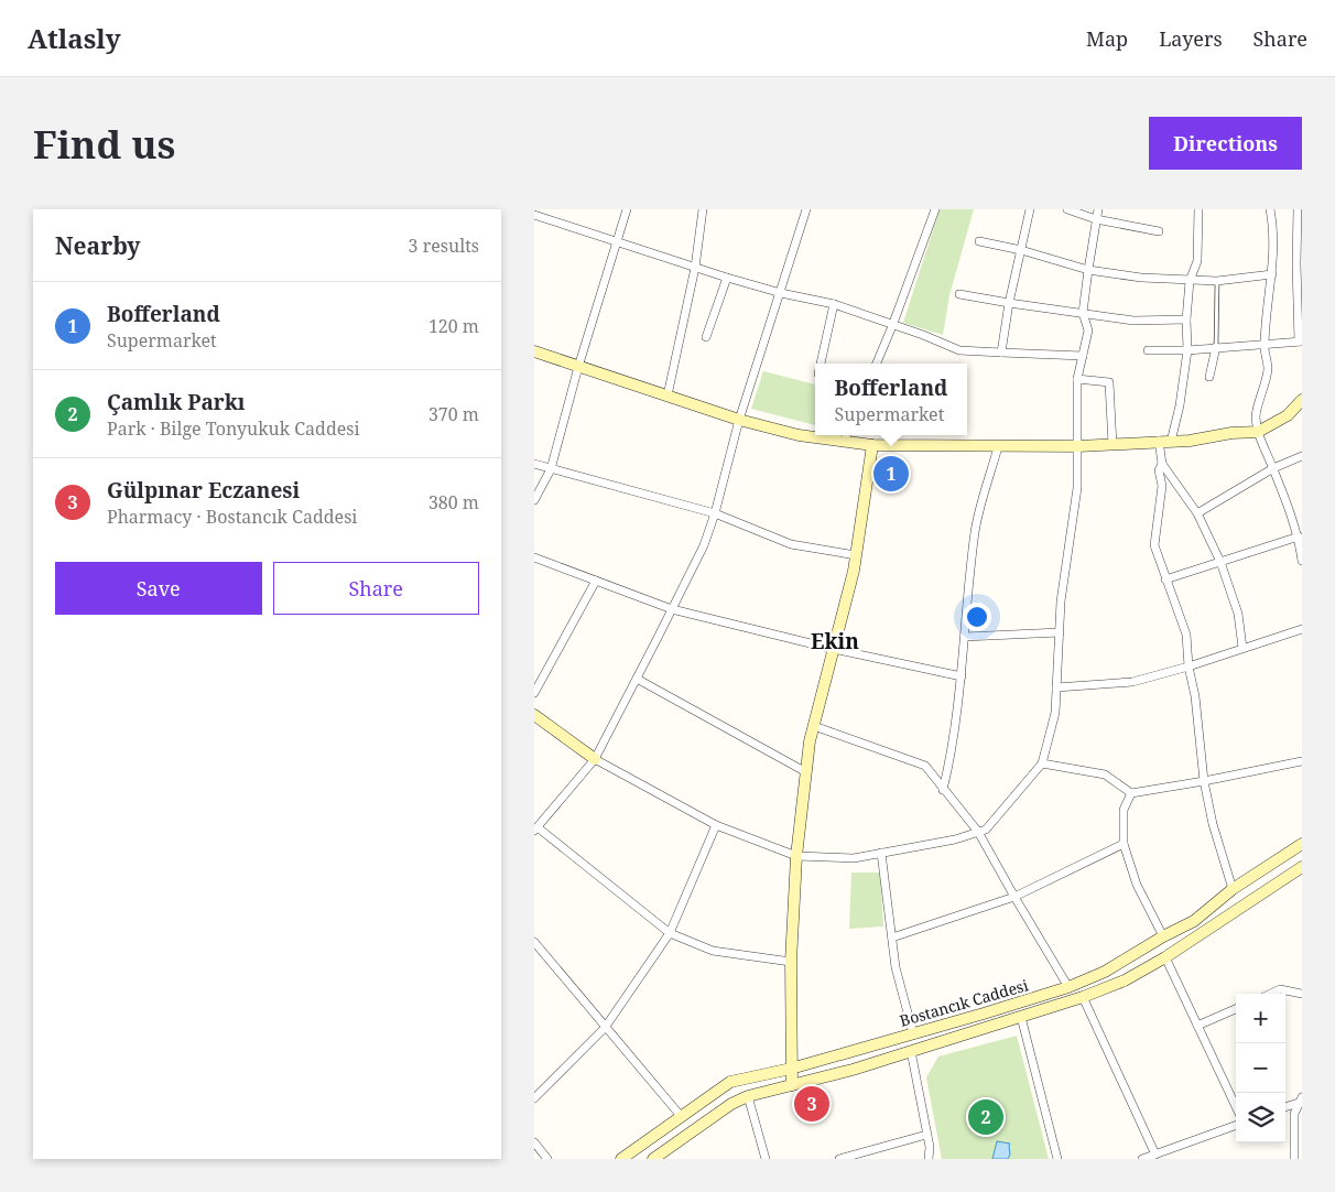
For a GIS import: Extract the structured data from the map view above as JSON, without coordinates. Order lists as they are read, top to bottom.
{
  "streets": {
    "street": ["Bostancık Caddesi"]
  },
  "districts": ["Ekin"],
  "page": {
    "header": "Atlasly",
    "nav": ["Map", "Layers", "Share"],
    "buttons": [
      "Directions",
      ["Save", "Share"]
    ],
    "title": "Find us",
    "heading": ["Nearby", "3 results"],
    "list": [
      {
        "mark": "1",
        "name": "Bofferland",
        "note": "Supermarket",
        "value": "120 m"
      },
      {
        "mark": "2",
        "name": "Çamlık Parkı",
        "note": "Park · Bilge Tonyukuk Caddesi",
        "value": "370 m"
      },
      {
        "mark": "3",
        "name": "Gülpınar Eczanesi",
        "note": "Pharmacy · Bostancık Caddesi",
        "value": "380 m"
      }
    ],
    "popup": ["Bofferland", "Supermarket"],
    "pins": ["1", "3", "2"],
    "map_buttons": ["+", "−"]
  }
}
